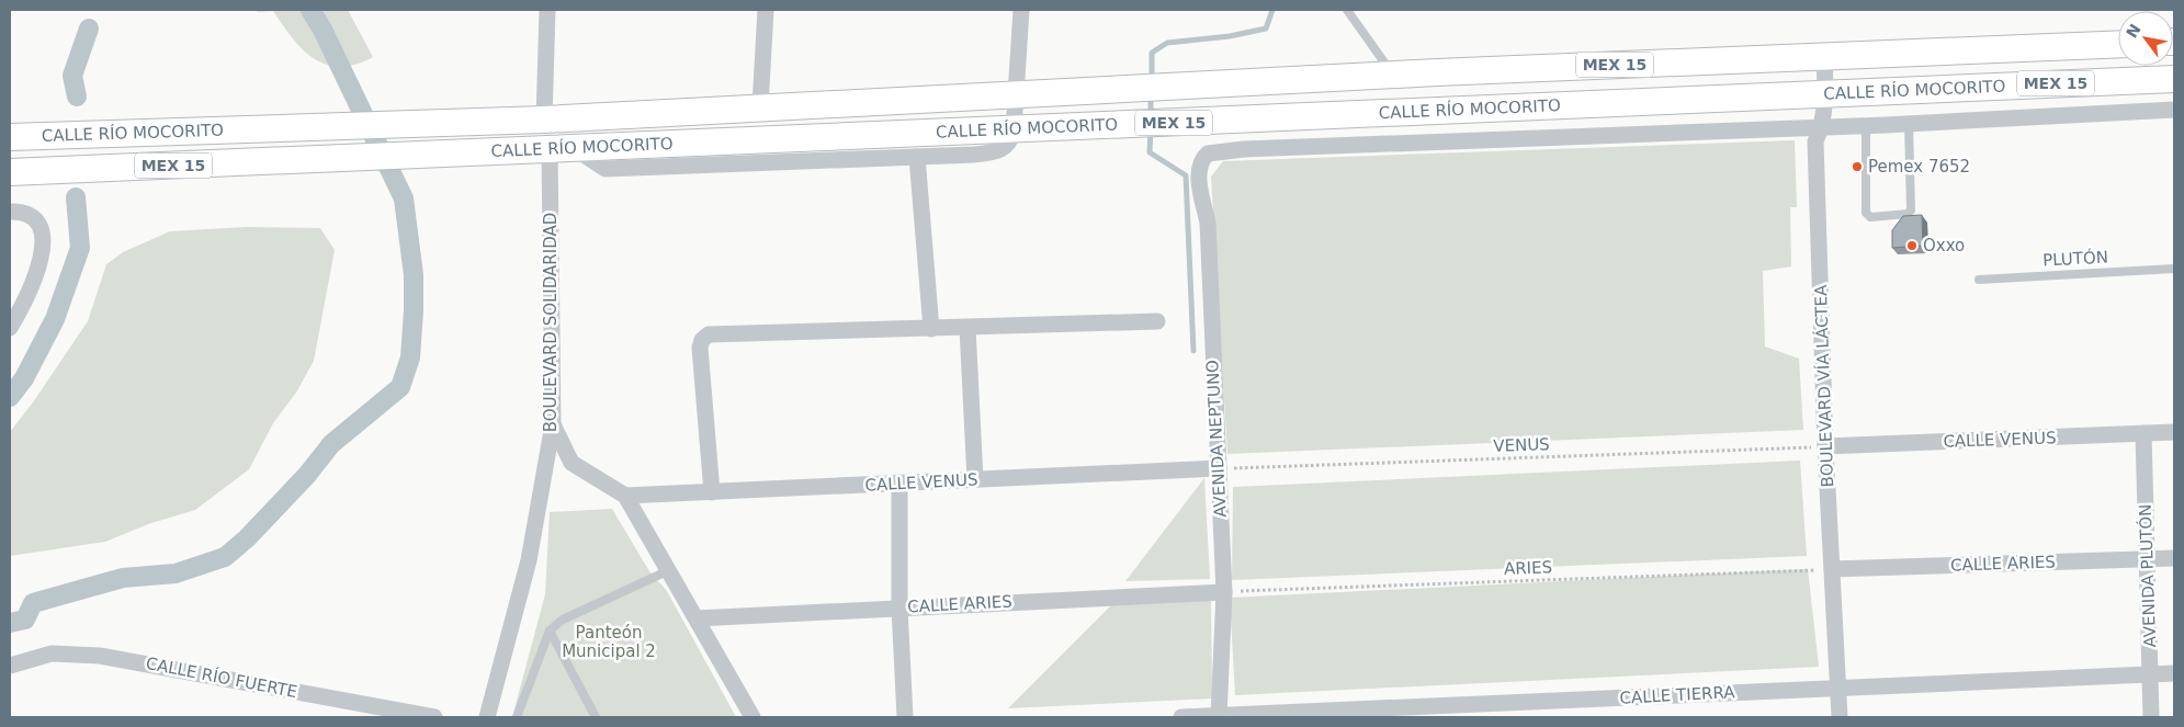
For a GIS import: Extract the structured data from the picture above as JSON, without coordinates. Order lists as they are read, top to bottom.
{
  "streets": {
    "main road": ["MEX 15", "CALLE RÍO MOCORITO"],
    "street": [
      "BOULEVARD SOLIDARIDAD",
      "BOULEVARD VÍA LÁCTEA",
      "AVENIDA NEPTUNO",
      "CALLE VENUS",
      "CALLE ARIES",
      "AVENIDA PLUTÓN",
      "CALLE RÍO FUERTE",
      "CALLE TIERRA"
    ],
    "lane": ["PLUTÓN"],
    "path": ["VENUS", "ARIES"]
  },
  "crossings": [
    ["CALLE RÍO MOCORITO", "BOULEVARD SOLIDARIDAD"],
    ["CALLE RÍO MOCORITO", "BOULEVARD VÍA LÁCTEA"],
    ["BOULEVARD VÍA LÁCTEA", "AVENIDA NEPTUNO"],
    ["BOULEVARD VÍA LÁCTEA", "CALLE VENUS"],
    ["BOULEVARD VÍA LÁCTEA", "VENUS"],
    ["BOULEVARD VÍA LÁCTEA", "CALLE ARIES"],
    ["BOULEVARD VÍA LÁCTEA", "ARIES"],
    ["BOULEVARD VÍA LÁCTEA", "CALLE TIERRA"],
    ["AVENIDA NEPTUNO", "CALLE VENUS"],
    ["AVENIDA NEPTUNO", "VENUS"],
    ["AVENIDA NEPTUNO", "CALLE ARIES"],
    ["AVENIDA NEPTUNO", "ARIES"],
    ["AVENIDA NEPTUNO", "CALLE TIERRA"],
    ["CALLE VENUS", "VENUS"],
    ["CALLE VENUS", "AVENIDA PLUTÓN"],
    ["CALLE ARIES", "ARIES"],
    ["CALLE ARIES", "AVENIDA PLUTÓN"],
    ["AVENIDA PLUTÓN", "CALLE TIERRA"]
  ],
  "parks": ["Panteón Municipal 2"],
  "places": ["Pemex 7652", "Oxxo"],
  "north": "top left"
}
